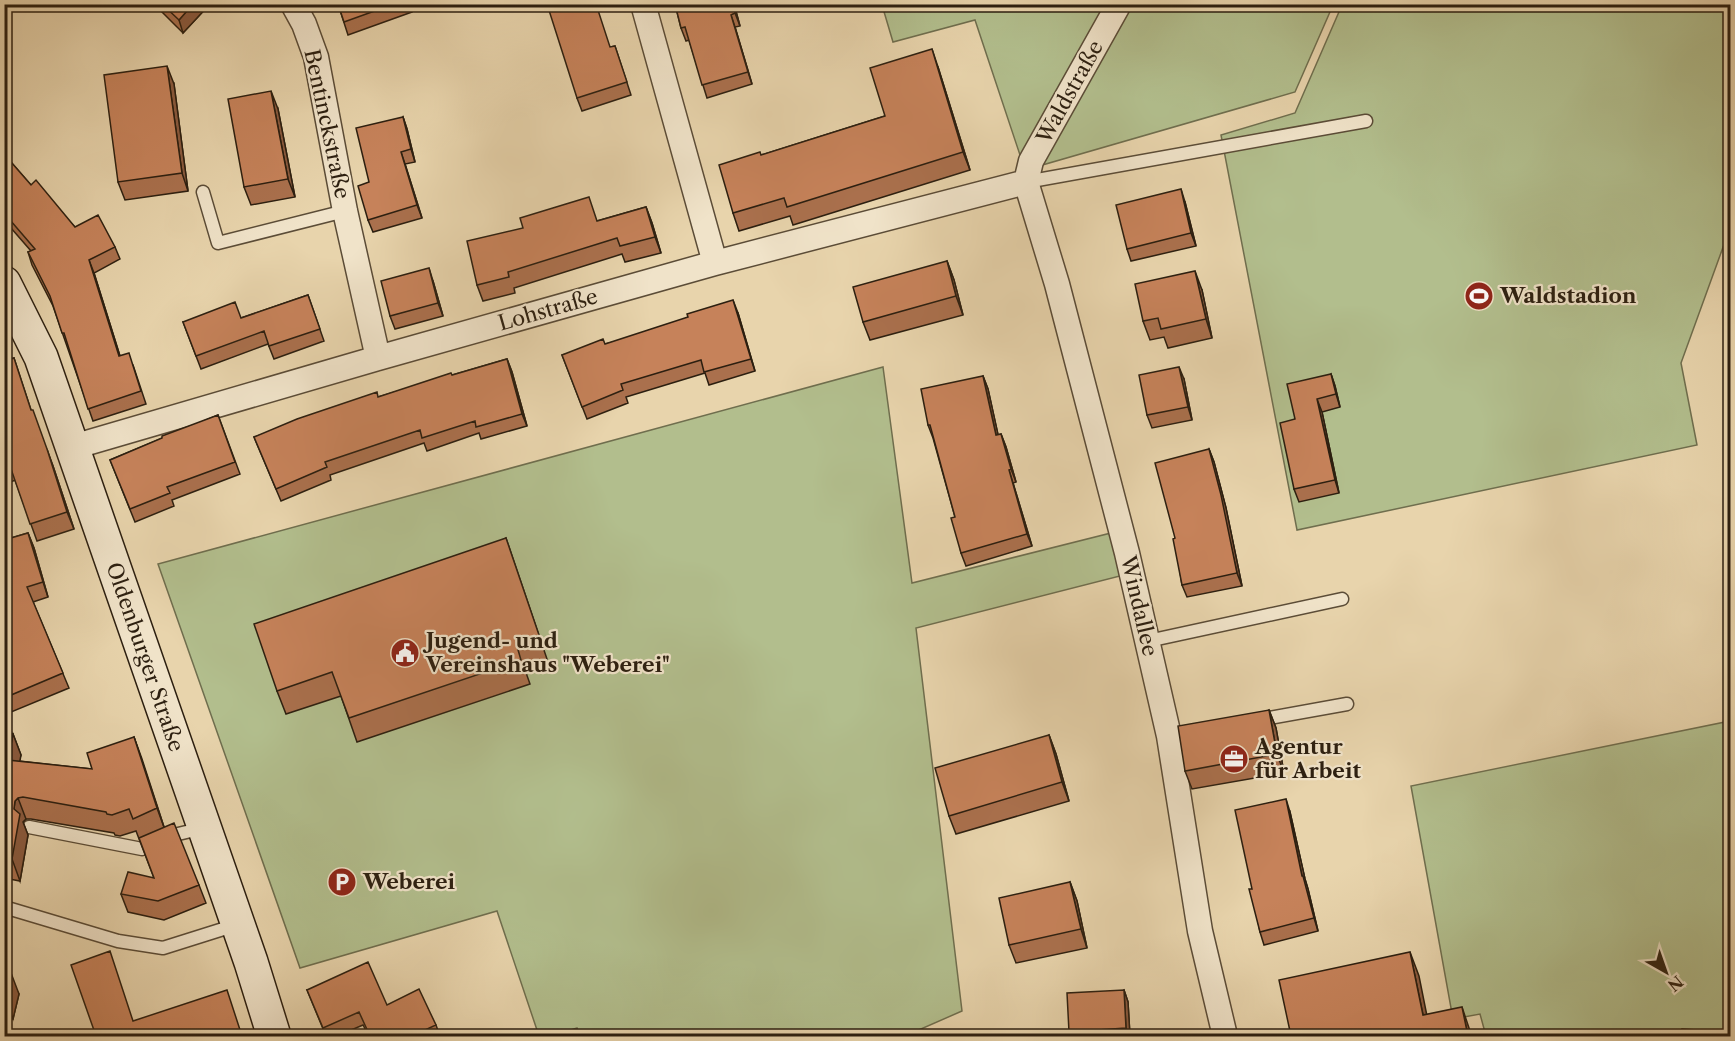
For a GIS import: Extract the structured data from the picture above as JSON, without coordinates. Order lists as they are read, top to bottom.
{
  "streets": {
    "main road": ["Oldenburger Straße"],
    "street": [
      "Waldstraße",
      "Bentinckstraße",
      "Lohstraße",
      "Windallee"
    ]
  },
  "crossings": [
    ["Waldstraße", "Lohstraße"],
    ["Waldstraße", "Windallee"],
    ["Bentinckstraße", "Lohstraße"],
    ["Lohstraße", "Windallee"],
    ["Lohstraße", "Oldenburger Straße"]
  ],
  "places": {
    "sports": ["Waldstadion"],
    "public building": ["Jugend- und Vereinshaus \"Weberei\""],
    "office": ["Agentur für Arbeit"],
    "parking": ["Weberei"]
  },
  "north": "bottom right"
}
